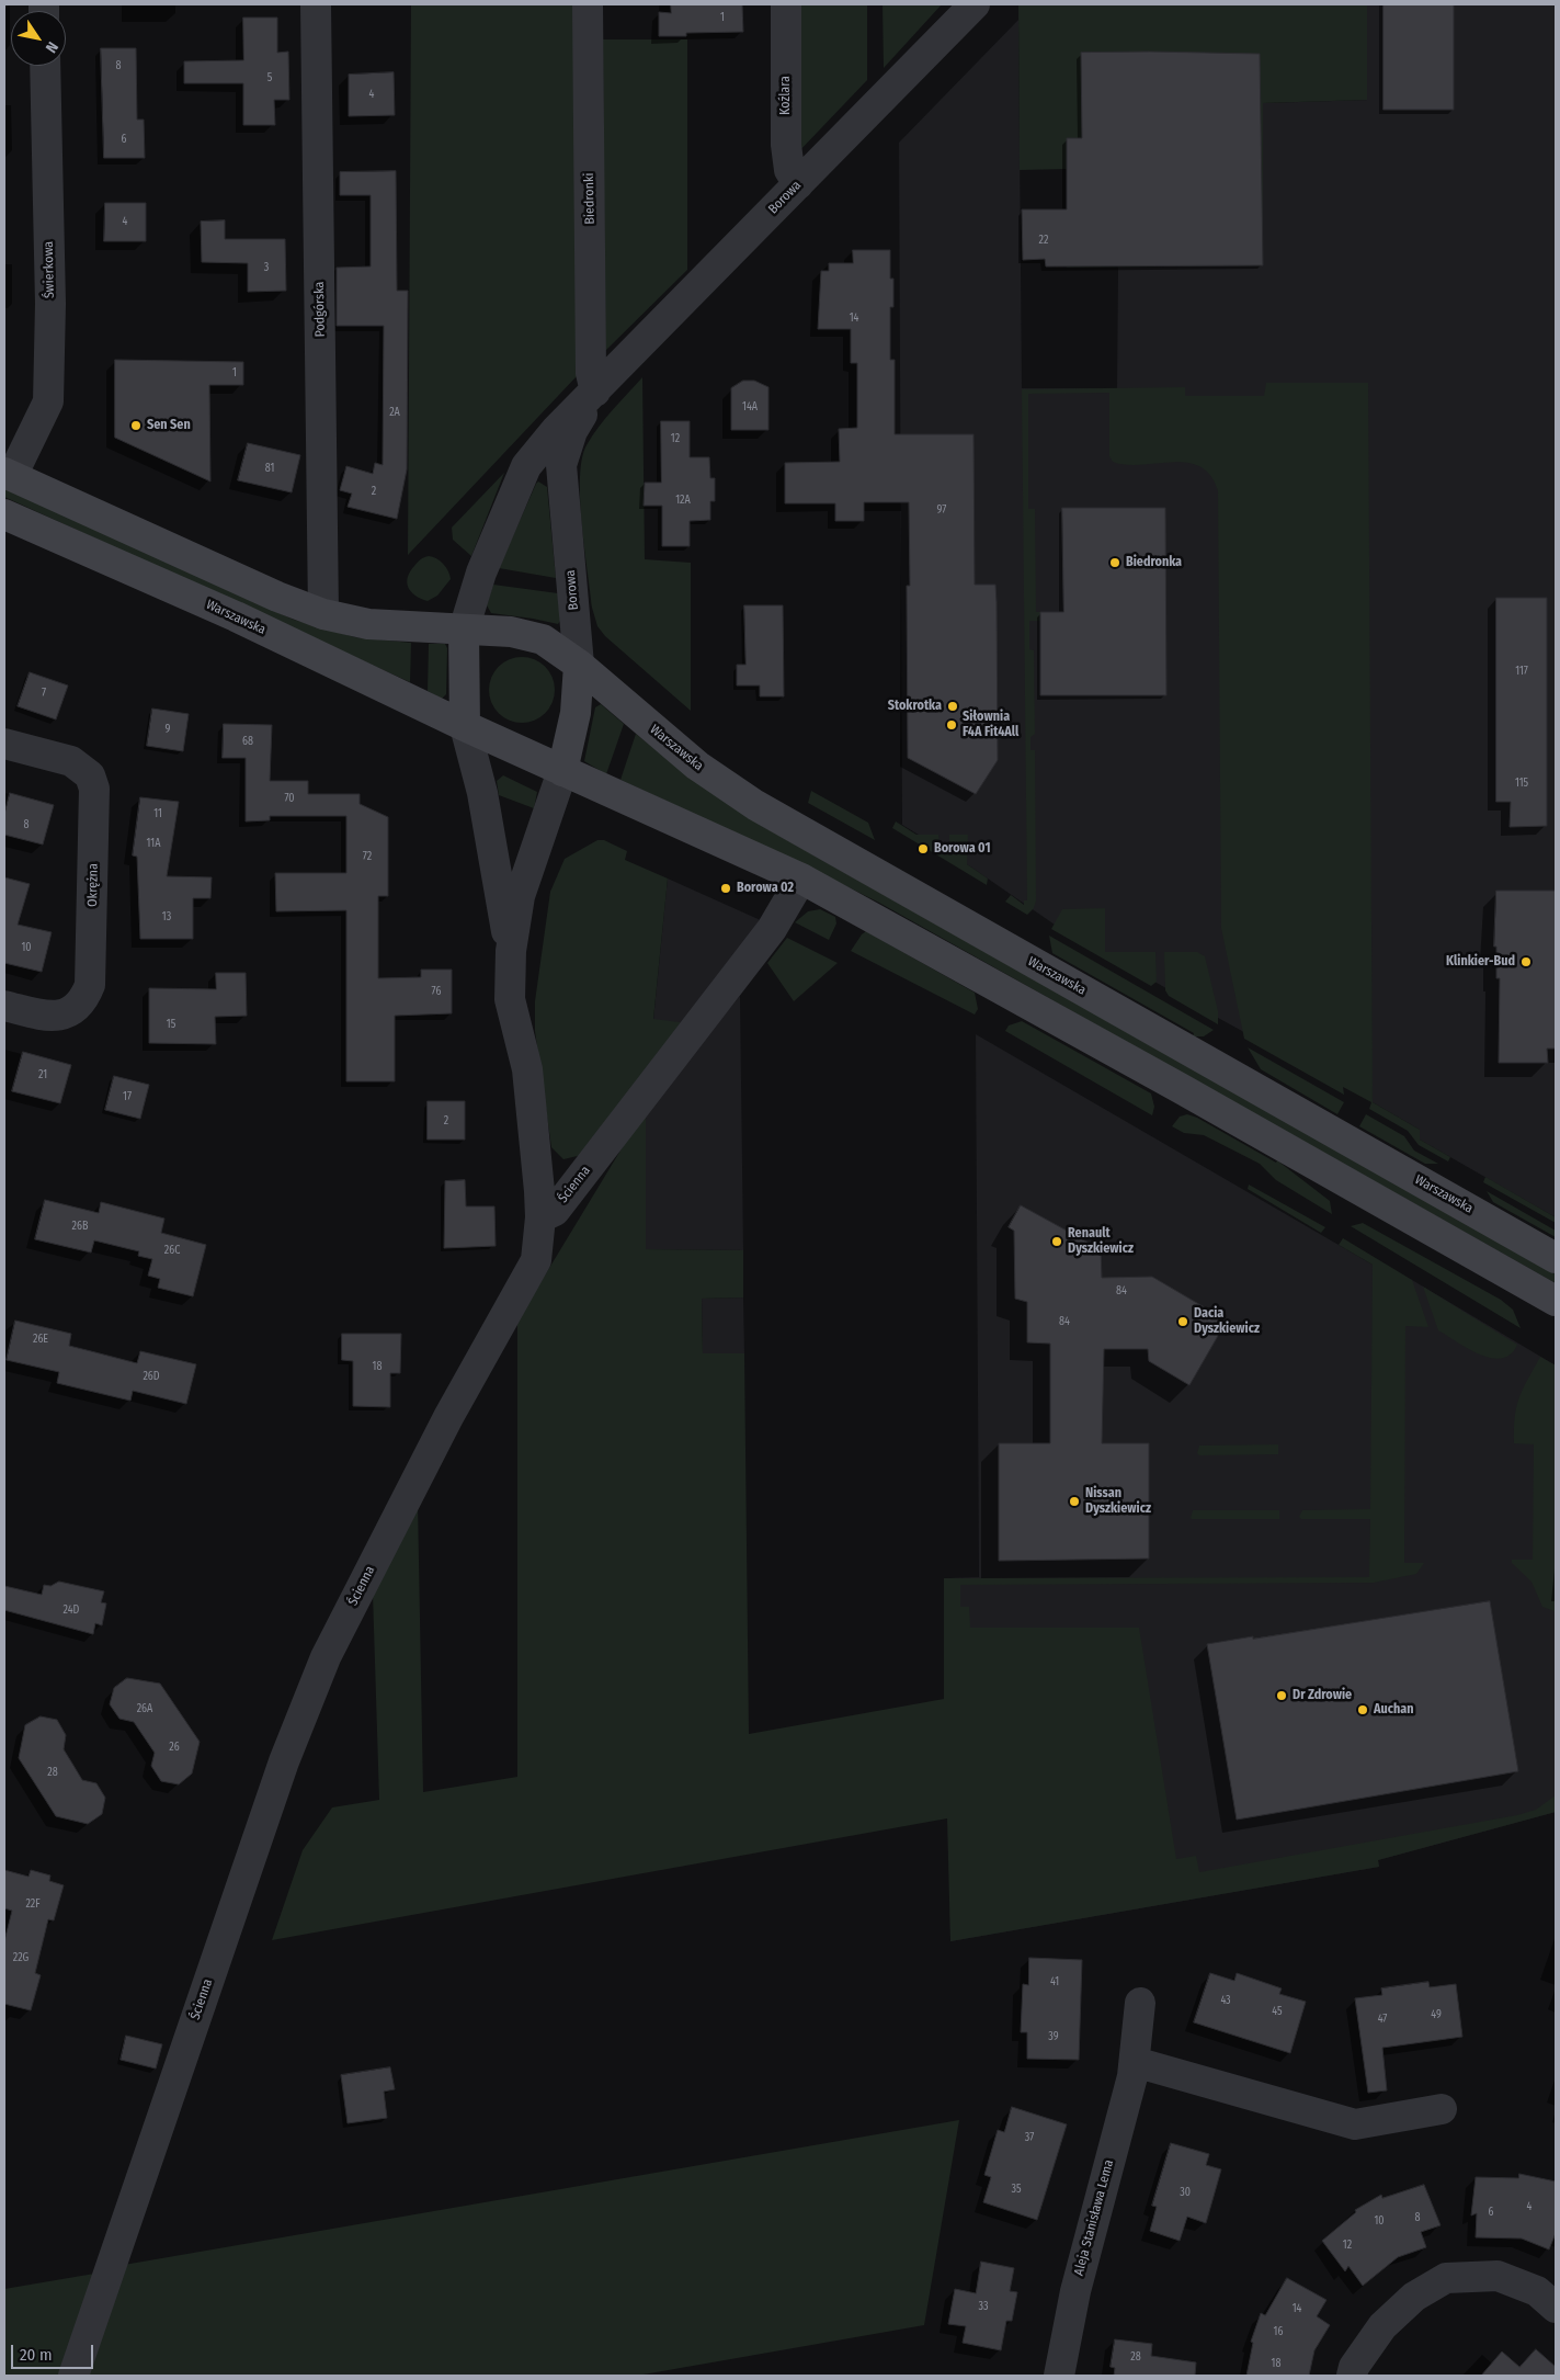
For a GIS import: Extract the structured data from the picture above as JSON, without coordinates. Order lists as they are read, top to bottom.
{
  "streets": {
    "main road": ["Warszawska"],
    "street": [
      "Koźlara",
      "Borowa",
      "Biedronki",
      "Świerkowa",
      "Podgórska",
      "Okrężna",
      "Ścienna",
      "Aleja Stanisława Lema"
    ]
  },
  "crossings": [
    ["Koźlara", "Borowa"],
    ["Borowa", "Biedronki"],
    ["Borowa", "Warszawska"]
  ],
  "places": [
    "Sen Sen",
    "Biedronka",
    "Stokrotka",
    "Siłownia F4A Fit4All",
    "Borowa 01",
    "Borowa 02",
    "Klinkier-Bud",
    "Renault Dyszkiewicz",
    "Dacia Dyszkiewicz",
    "Nissan Dyszkiewicz",
    "Dr Zdrowie",
    "Auchan"
  ],
  "house_numbers": [
    "1",
    "8",
    "5",
    "4",
    "6",
    "4",
    "22",
    "3",
    "14",
    "1",
    "14A",
    "2A",
    "12",
    "81",
    "2",
    "12A",
    "97",
    "117",
    "7",
    "9",
    "68",
    "115",
    "70",
    "11",
    "8",
    "11A",
    "72",
    "13",
    "10",
    "76",
    "15",
    "21",
    "17",
    "2",
    "26B",
    "26C",
    "84",
    "84",
    "26E",
    "18",
    "26D",
    "24D",
    "26A",
    "26",
    "28",
    "22F",
    "22G",
    "41",
    "43",
    "45",
    "49",
    "47",
    "39",
    "37",
    "35",
    "30",
    "4",
    "6",
    "8",
    "10",
    "12",
    "33",
    "14",
    "16",
    "28",
    "18"
  ],
  "scale_bar": "20 m",
  "north": "bottom right"
}
